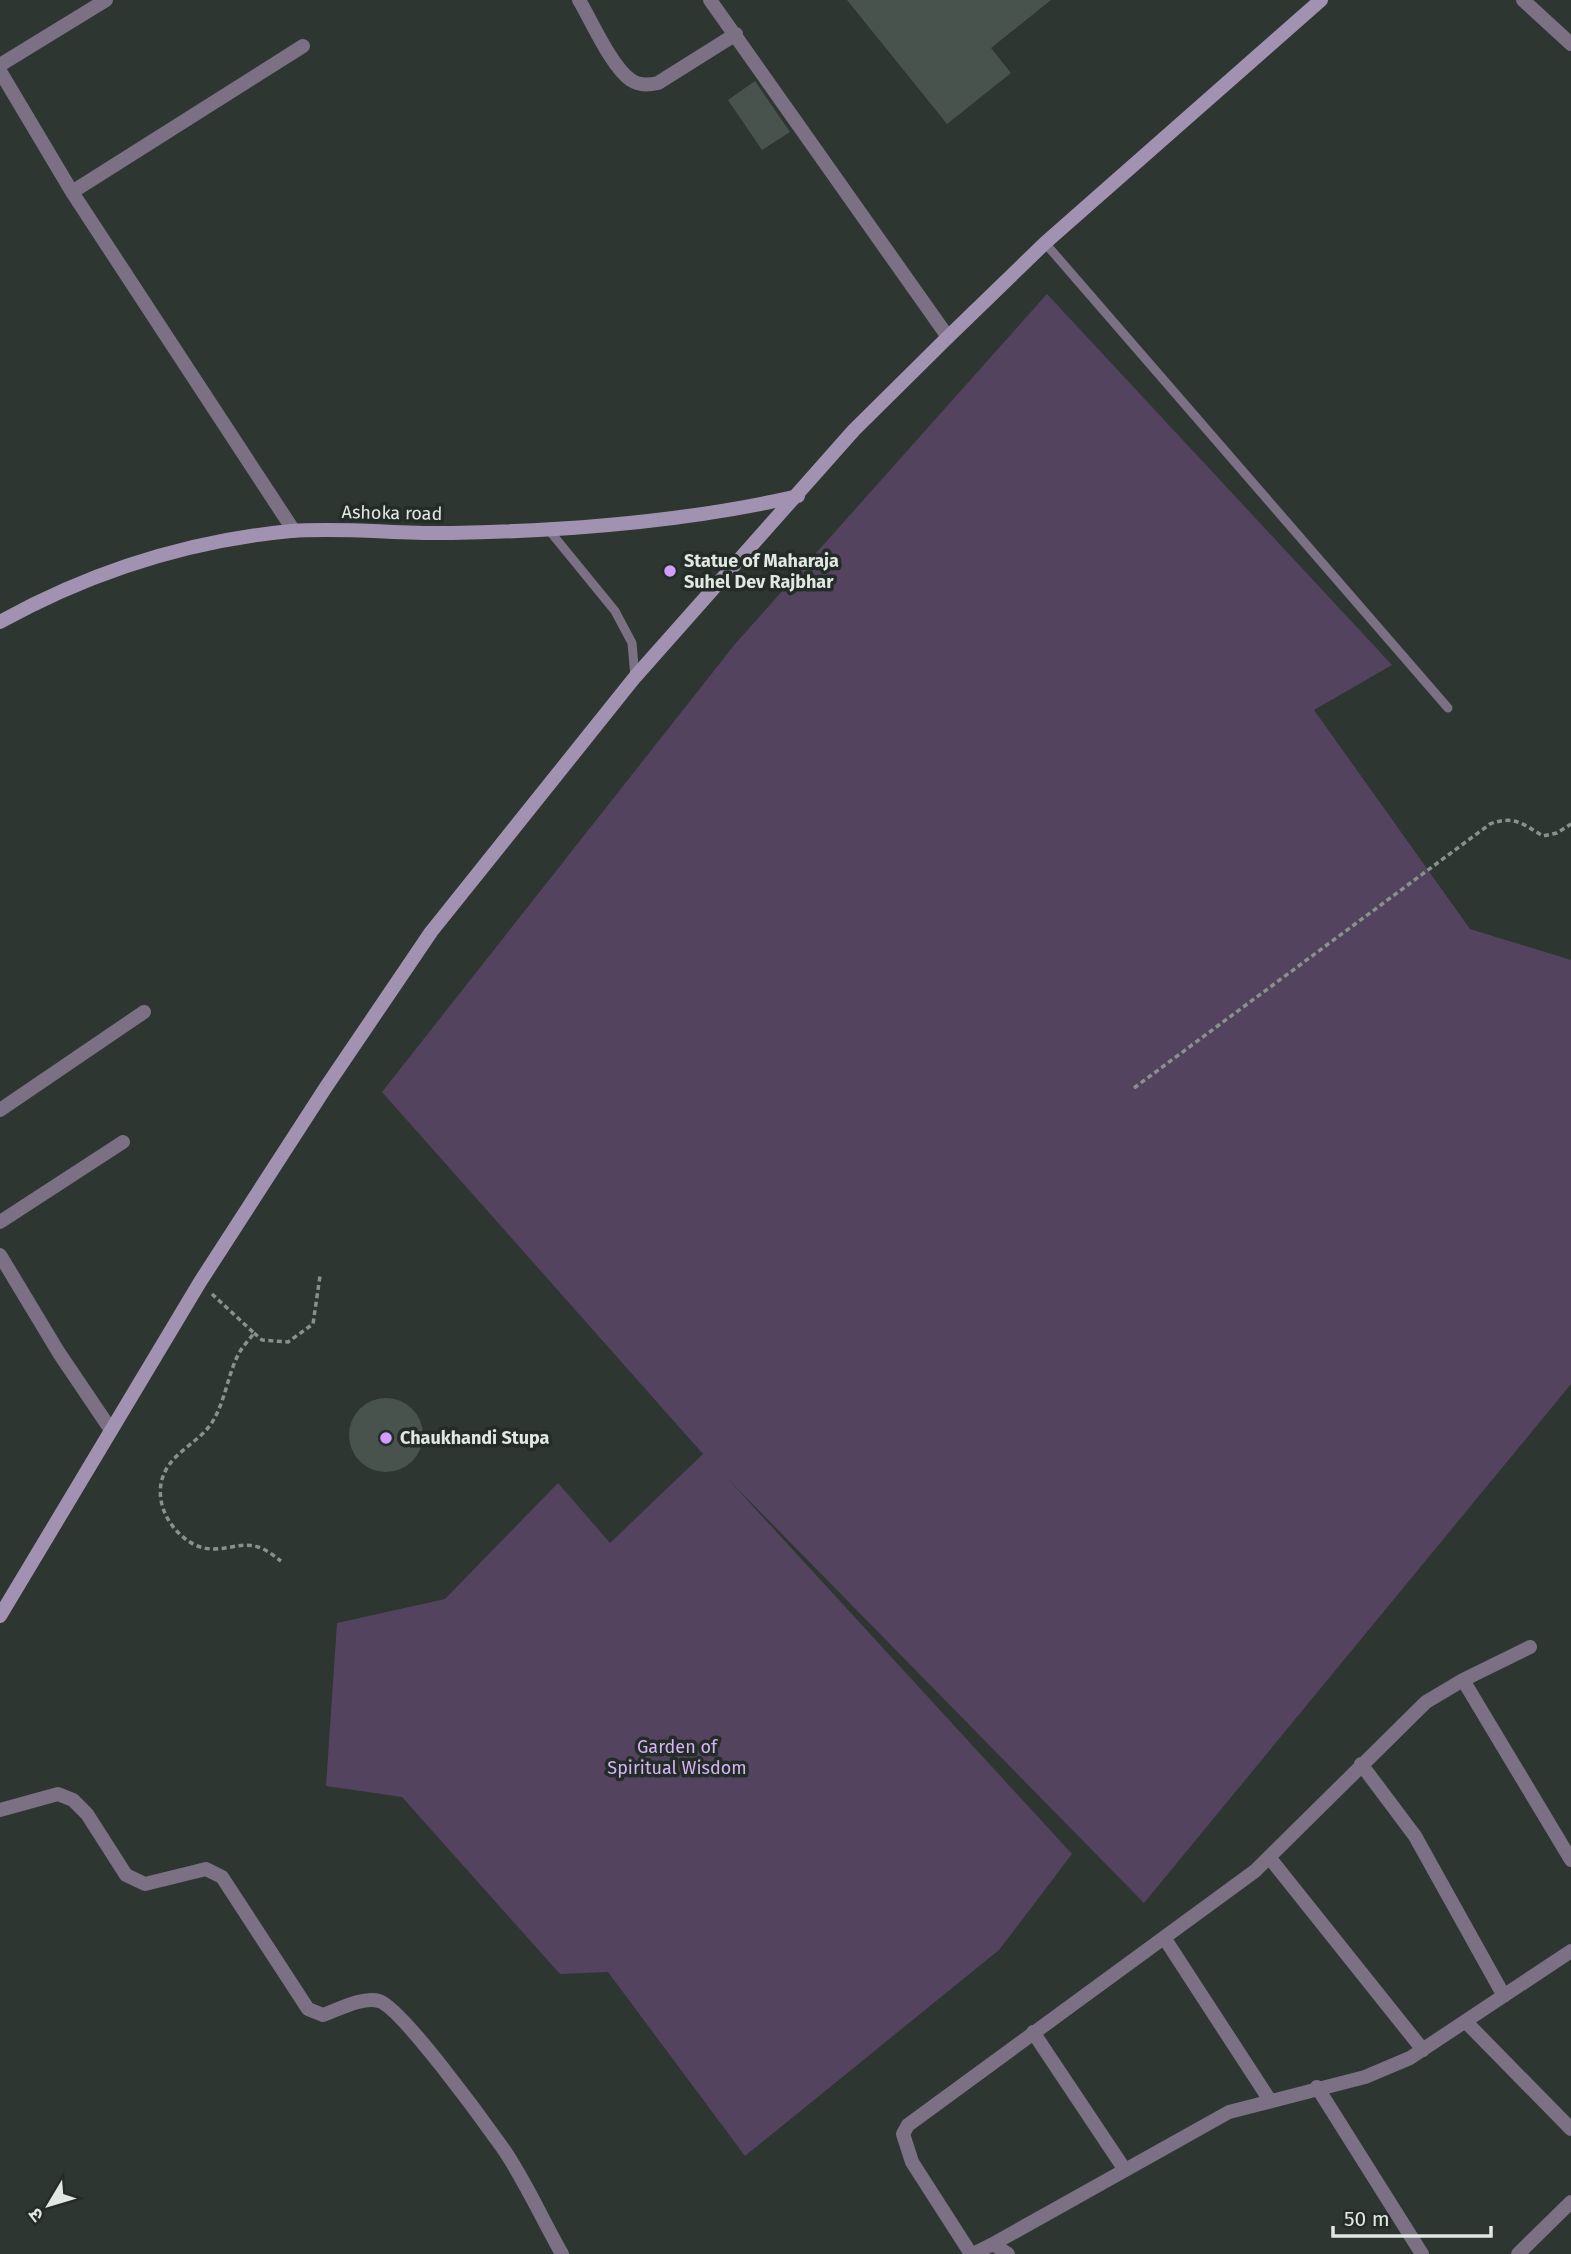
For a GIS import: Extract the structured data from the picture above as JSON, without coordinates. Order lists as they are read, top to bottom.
{
  "streets": {
    "street": ["Ashoka road"]
  },
  "parks": ["Garden of Spiritual Wisdom"],
  "places": ["Statue of Maharaja Suhel Dev Rajbhar", "Chaukhandi Stupa"],
  "scale_bar": "50 m",
  "north": "bottom left"
}
